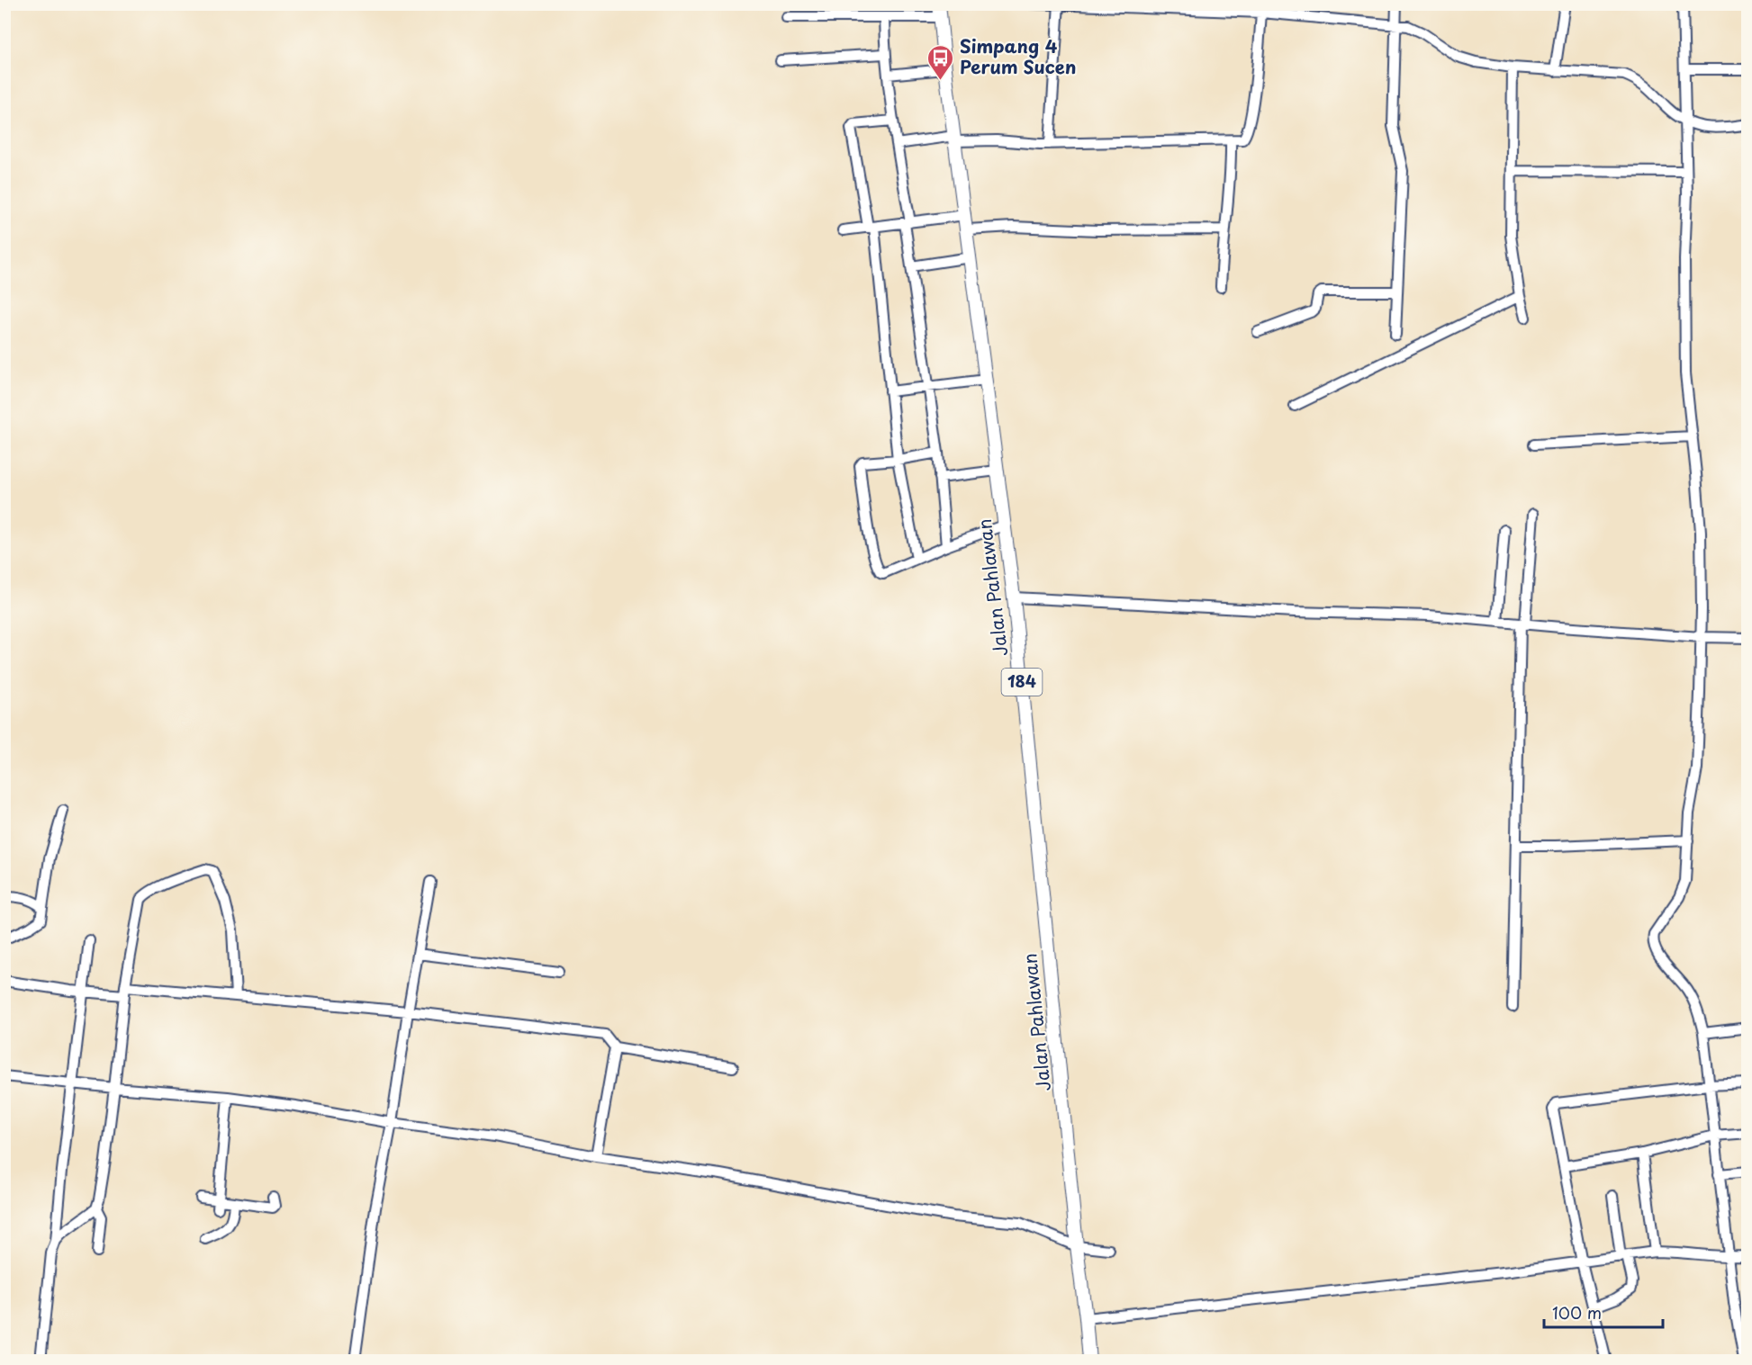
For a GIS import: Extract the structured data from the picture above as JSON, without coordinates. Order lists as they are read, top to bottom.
{
  "streets": {
    "main road": ["Jalan Pahlawan", "184"]
  },
  "places": {
    "bus stop": ["Simpang 4 Perum Sucen"]
  },
  "scale_bar": "100 m"
}
